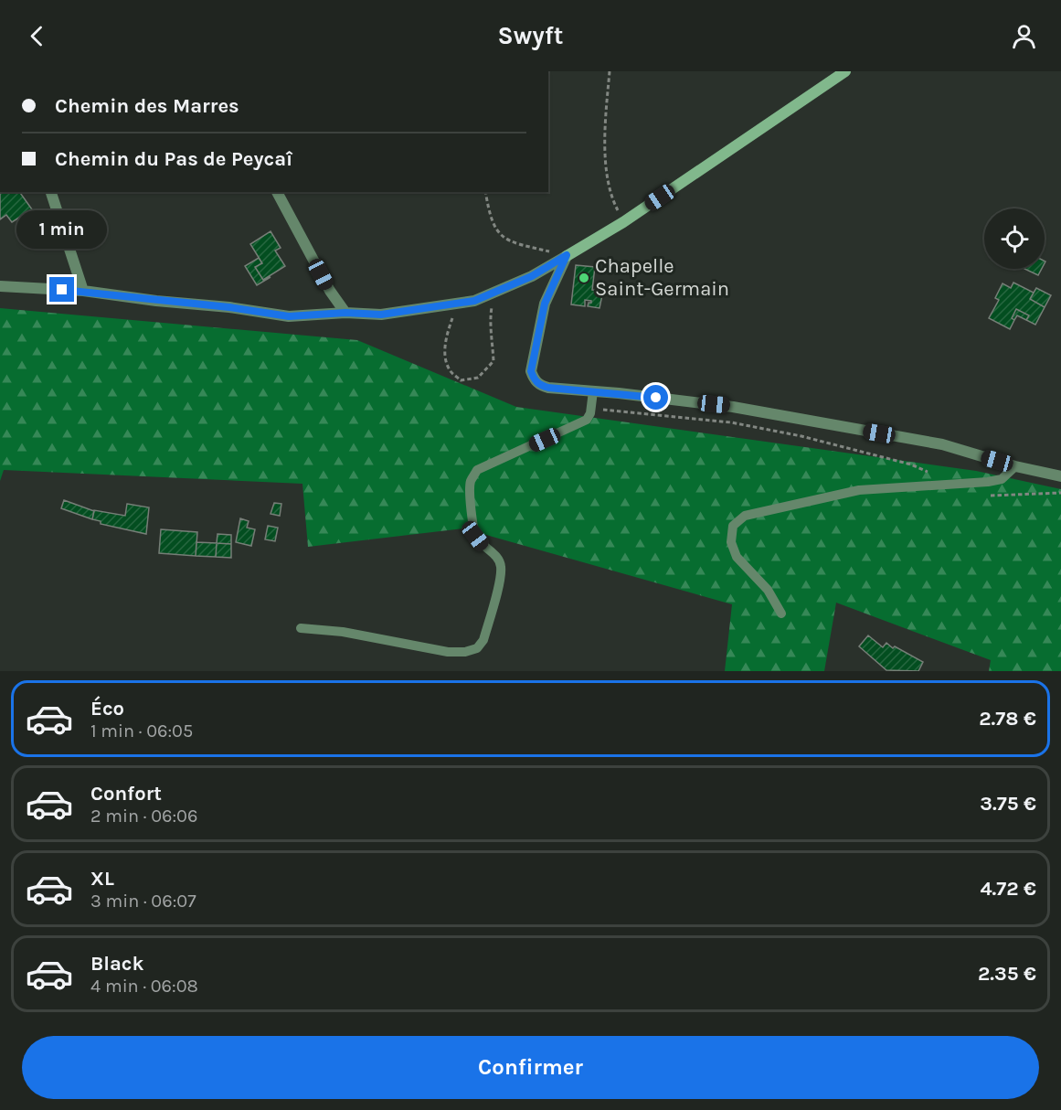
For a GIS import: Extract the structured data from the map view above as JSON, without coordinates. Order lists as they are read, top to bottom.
{
  "places": ["Chapelle Saint-Germain"],
  "page": {
    "header": "Swyft",
    "banner": ["Chemin des Marres", "Chemin du Pas de Peycaî"],
    "bubble": "1 min",
    "list": [
      {
        "name": "Éco",
        "note": "1 min · 06:05",
        "value": "2.78 €"
      },
      {
        "name": "Confort",
        "note": "2 min · 06:06",
        "value": "3.75 €"
      },
      {
        "name": "XL",
        "note": "3 min · 06:07",
        "value": "4.72 €"
      },
      {
        "name": "Black",
        "note": "4 min · 06:08",
        "value": "2.35 €"
      }
    ],
    "buttons": "Confirmer"
  }
}
